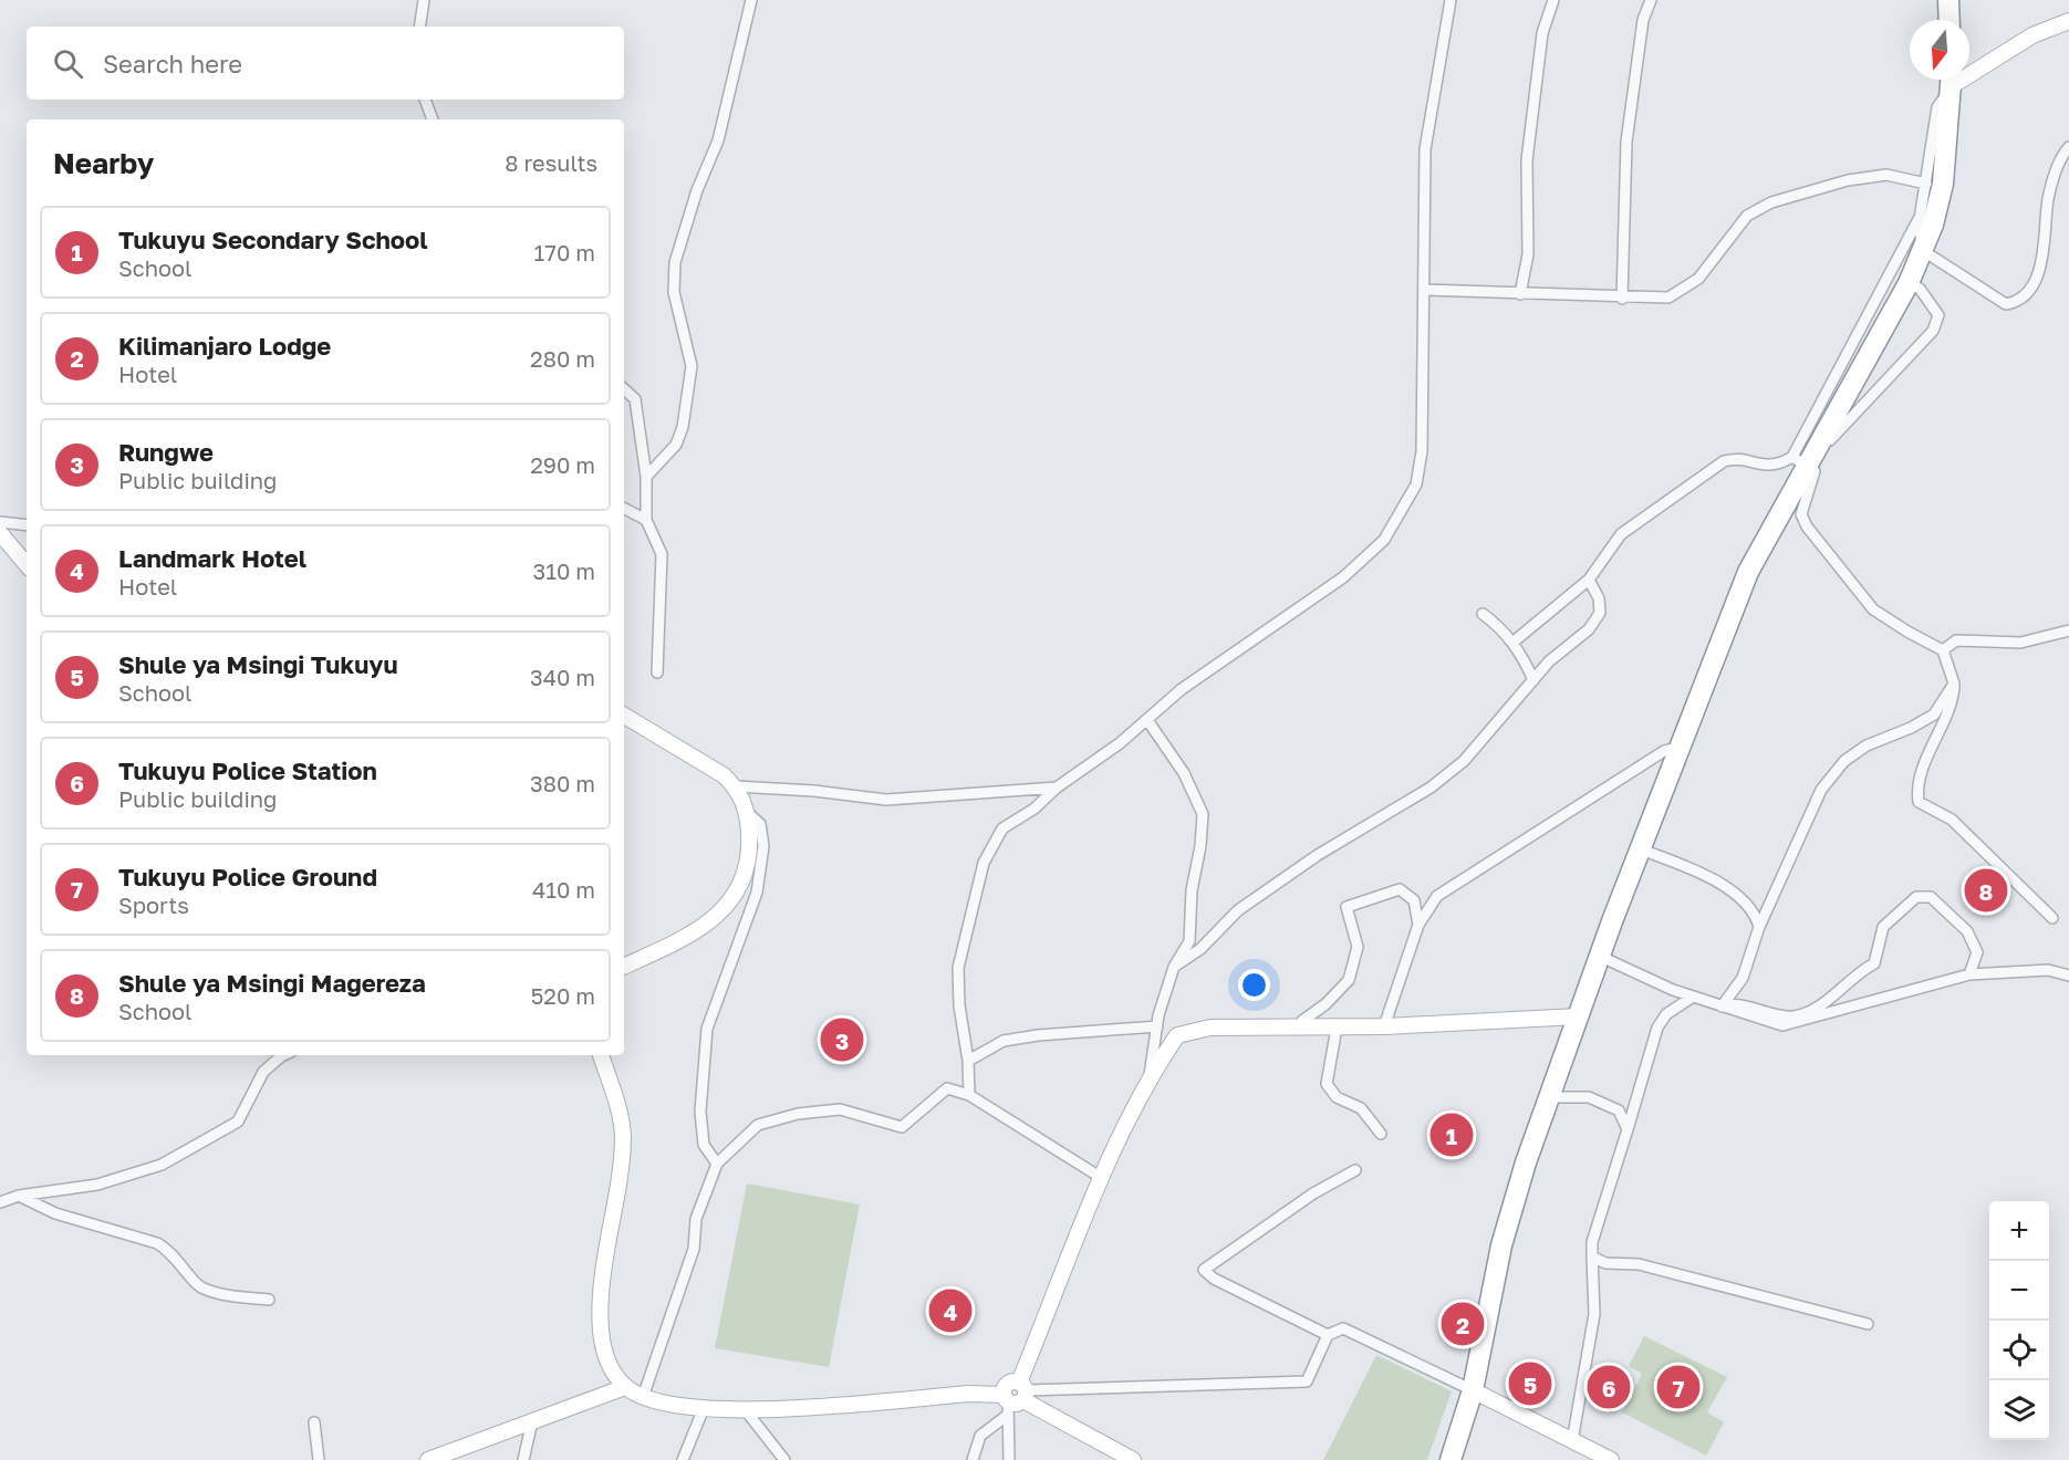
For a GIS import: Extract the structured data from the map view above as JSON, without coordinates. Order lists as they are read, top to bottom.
{
  "north": "bottom",
  "page": {
    "search": "Search here",
    "heading": ["Nearby", "8 results"],
    "list": [
      {
        "mark": "1",
        "name": "Tukuyu Secondary School",
        "note": "School",
        "value": "170 m"
      },
      {
        "mark": "2",
        "name": "Kilimanjaro Lodge",
        "note": "Hotel",
        "value": "280 m"
      },
      {
        "mark": "3",
        "name": "Rungwe",
        "note": "Public building",
        "value": "290 m"
      },
      {
        "mark": "4",
        "name": "Landmark Hotel",
        "note": "Hotel",
        "value": "310 m"
      },
      {
        "mark": "5",
        "name": "Shule ya Msingi Tukuyu",
        "note": "School",
        "value": "340 m"
      },
      {
        "mark": "6",
        "name": "Tukuyu Police Station",
        "note": "Public building",
        "value": "380 m"
      },
      {
        "mark": "7",
        "name": "Tukuyu Police Ground",
        "note": "Sports",
        "value": "410 m"
      },
      {
        "mark": "8",
        "name": "Shule ya Msingi Magereza",
        "note": "School",
        "value": "520 m"
      }
    ],
    "pins": [
      "8",
      "3",
      "1",
      "4",
      "2",
      "5",
      "6",
      "7"
    ],
    "map_buttons": ["+", "−"]
  }
}
